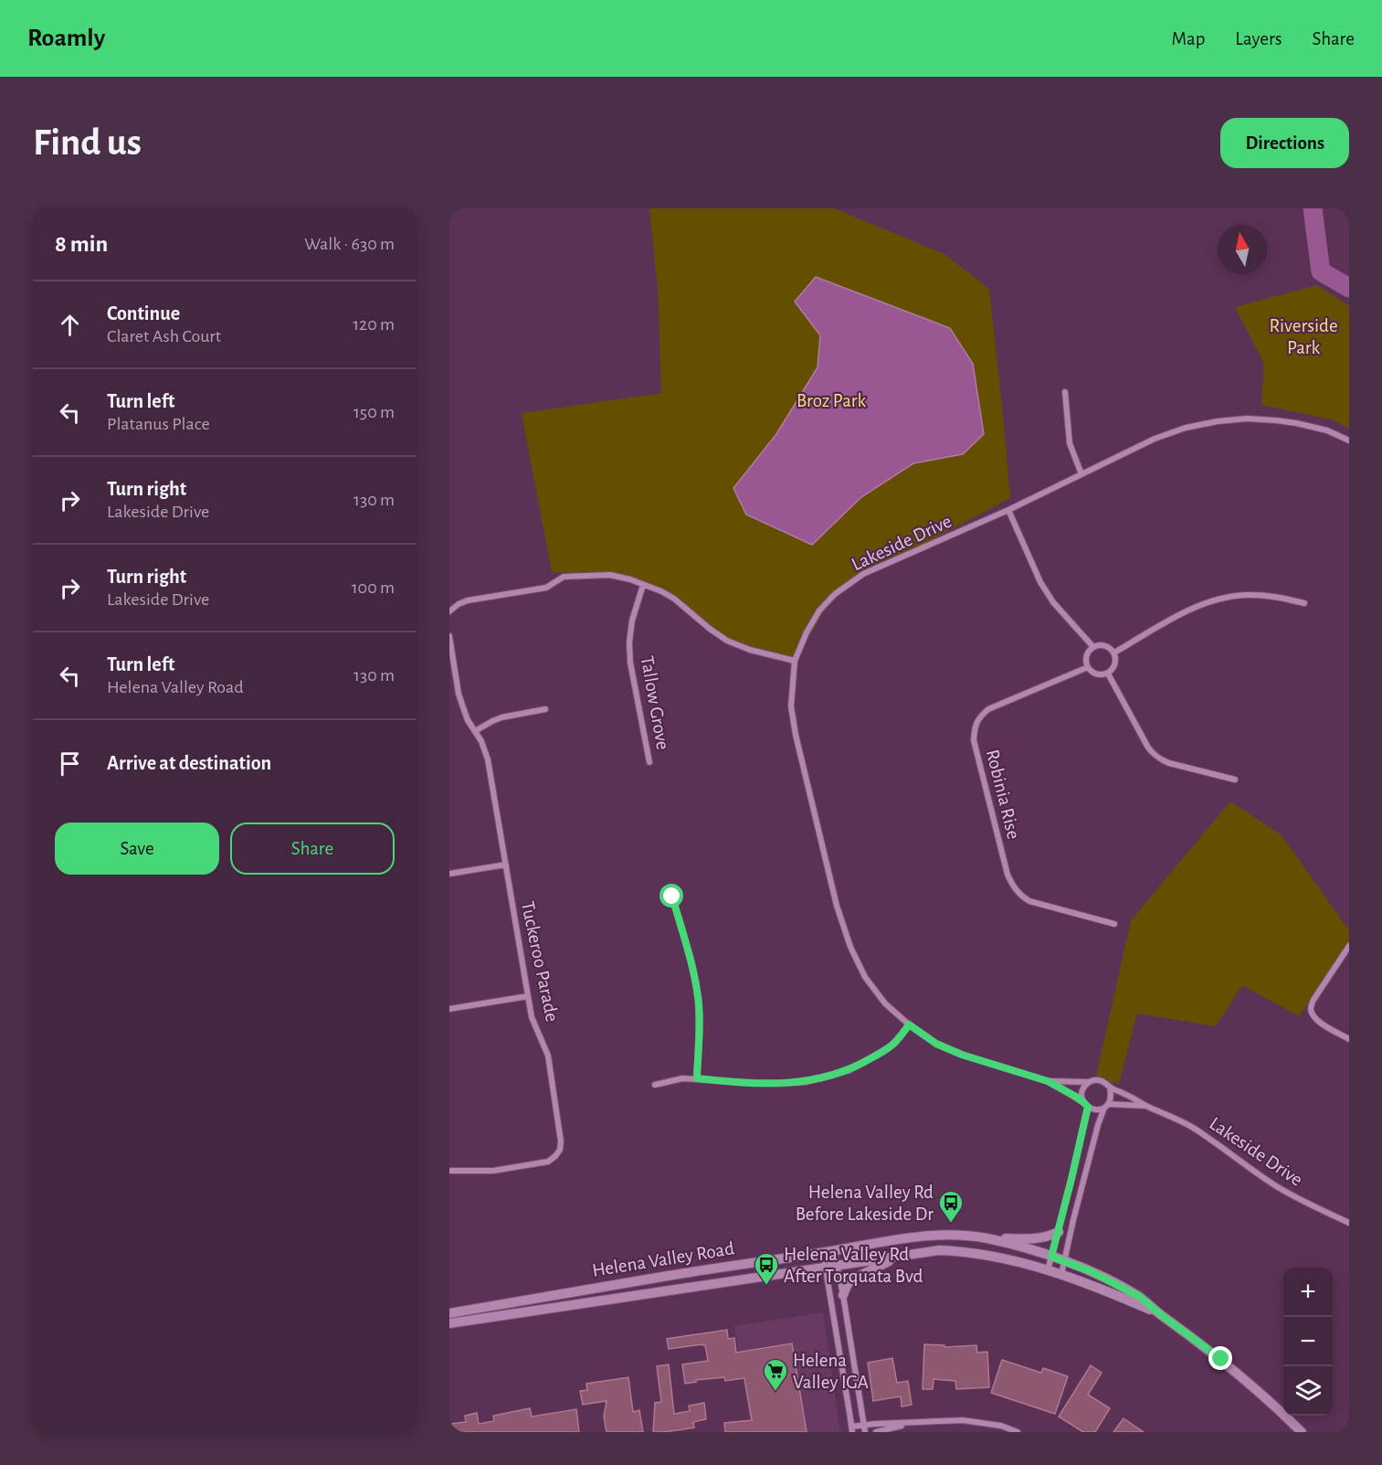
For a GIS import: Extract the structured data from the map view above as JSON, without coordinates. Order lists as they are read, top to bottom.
{
  "streets": {
    "street": [
      "Lakeside Drive",
      "Tallow Grove",
      "Robinia Rise",
      "Tuckeroo Parade",
      "Helena Valley Road"
    ]
  },
  "parks": ["Riverside Park", "Broz Park"],
  "places": {
    "bus stop": ["Helena Valley Rd Before Lakeside Dr", "Helena Valley Rd After Torquata Bvd"],
    "supermarket": ["Helena Valley IGA"]
  },
  "north": "top",
  "page": {
    "header": "Roamly",
    "nav": ["Map", "Layers", "Share"],
    "buttons": [
      "Directions",
      ["Save", "Share"]
    ],
    "title": "Find us",
    "heading": ["8 min", "Walk · 630 m"],
    "list": [
      ["Continue", "Claret Ash Court", "120 m"],
      ["Turn left", "Platanus Place", "150 m"],
      ["Turn right", "Lakeside Drive", "130 m"],
      ["Turn right", "Lakeside Drive", "100 m"],
      ["Turn left", "Helena Valley Road", "130 m"],
      "Arrive at destination"
    ],
    "map_buttons": ["+", "−"]
  }
}
